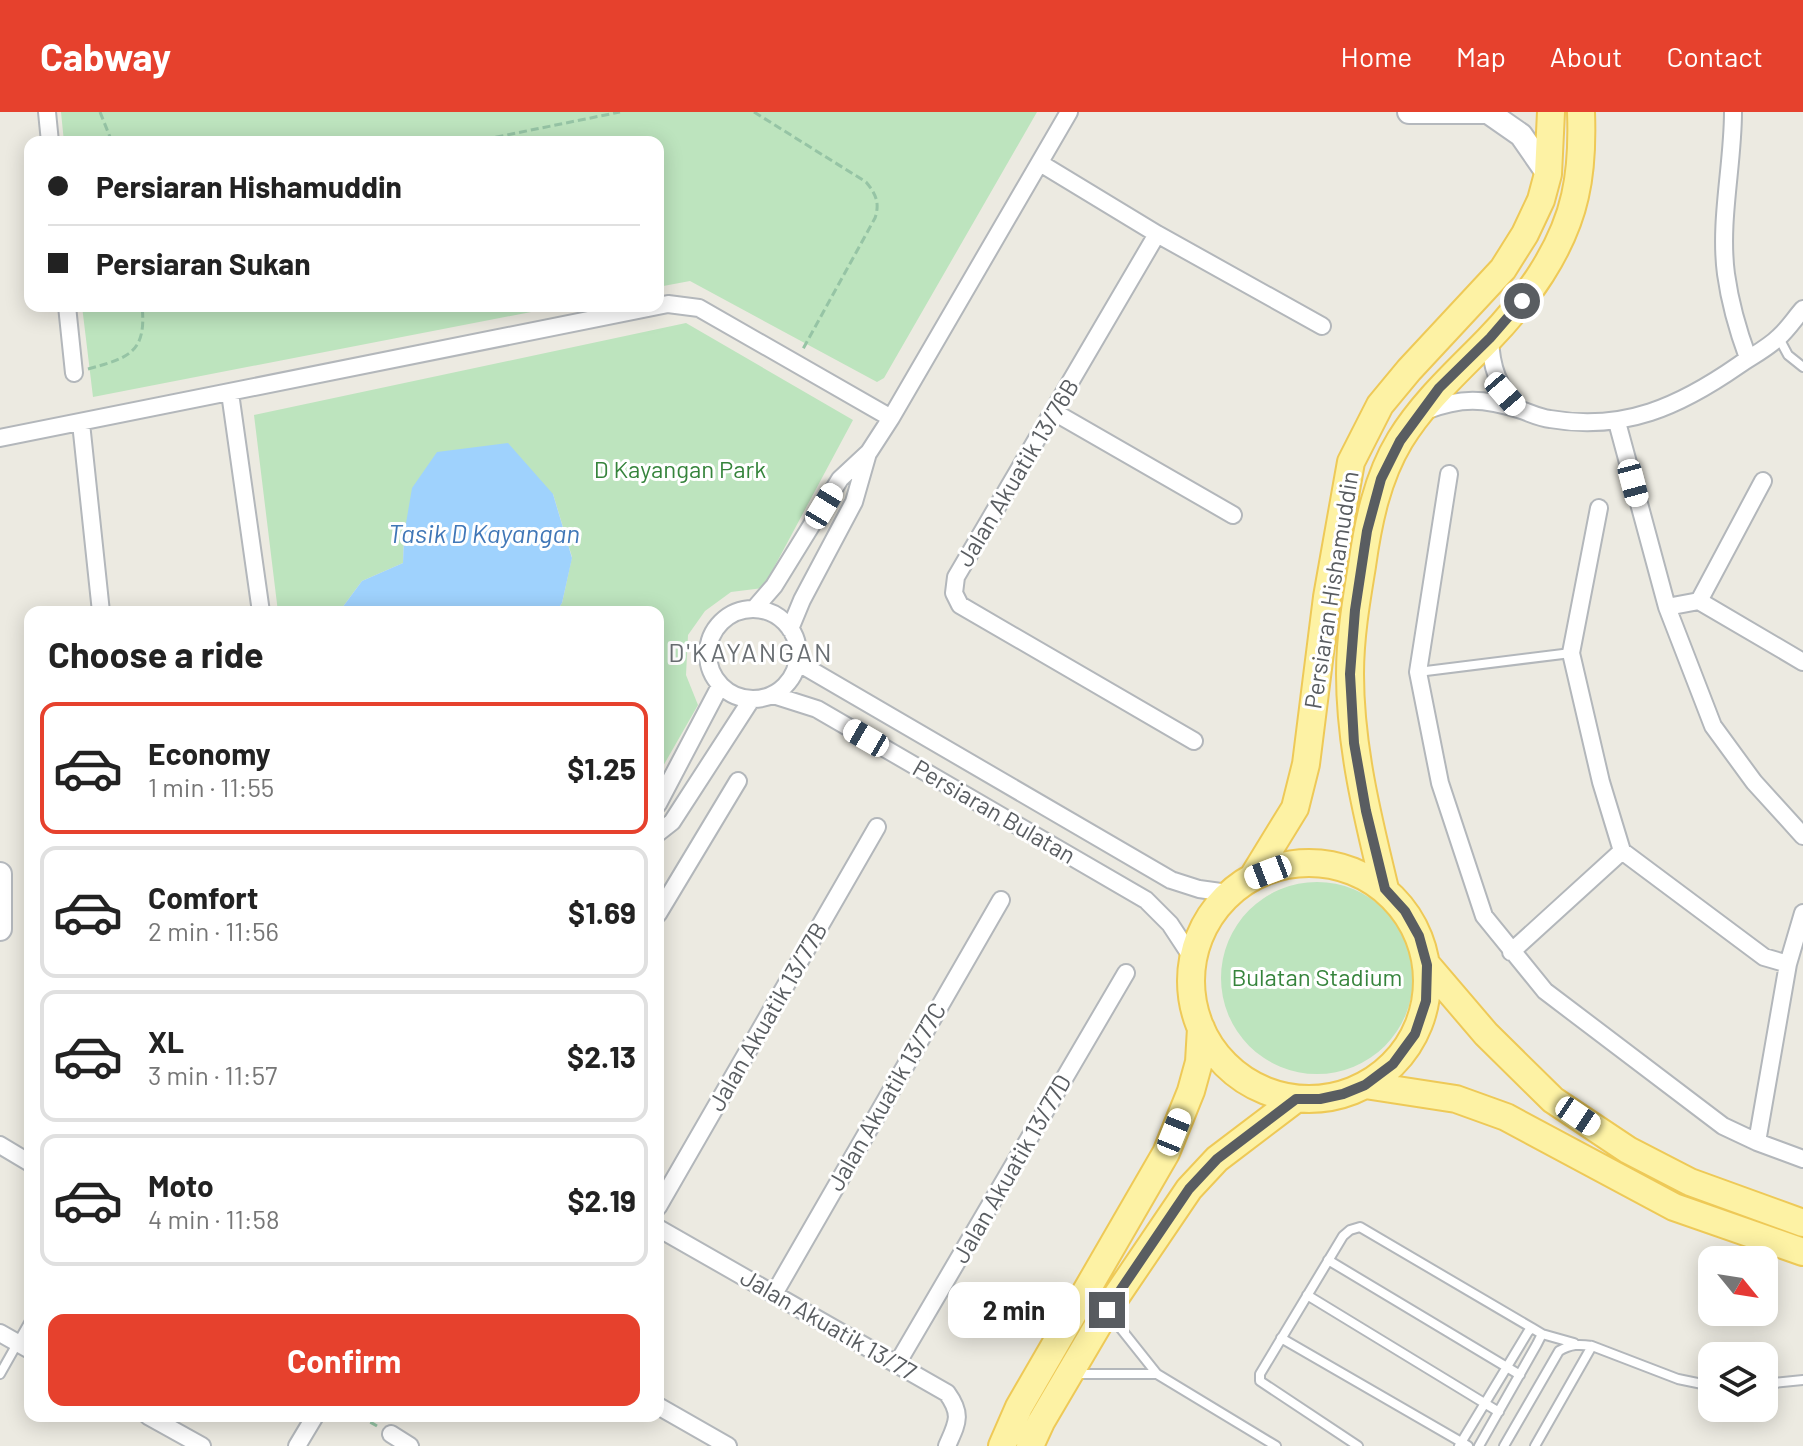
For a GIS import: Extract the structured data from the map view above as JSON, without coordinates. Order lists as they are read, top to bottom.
{
  "streets": {
    "main road": ["Persiaran Hishamuddin"],
    "street": [
      "Jalan Akuatik 13/76B",
      "Persiaran Bulatan",
      "Jalan Akuatik 13/77B",
      "Jalan Akuatik 13/77C",
      "Jalan Akuatik 13/77D",
      "Jalan Akuatik 13/77"
    ]
  },
  "crossings": [
    ["Persiaran Hishamuddin", "Persiaran Bulatan"],
    ["Jalan Akuatik 13/77C", "Jalan Akuatik 13/77"],
    ["Jalan Akuatik 13/77D", "Jalan Akuatik 13/77"]
  ],
  "districts": ["D'KAYANGAN"],
  "water": ["Tasik D Kayangan"],
  "parks": ["D Kayangan Park", "Bulatan Stadium"],
  "north": "bottom right",
  "page": {
    "header": "Cabway",
    "nav": [
      "Home",
      "Map",
      "About",
      "Contact"
    ],
    "banner": ["Persiaran Hishamuddin", "Persiaran Sukan"],
    "heading": "Choose a ride",
    "list": [
      {
        "name": "Economy",
        "note": "1 min · 11:55",
        "value": "$1.25"
      },
      {
        "name": "Comfort",
        "note": "2 min · 11:56",
        "value": "$1.69"
      },
      {
        "name": "XL",
        "note": "3 min · 11:57",
        "value": "$2.13"
      },
      {
        "name": "Moto",
        "note": "4 min · 11:58",
        "value": "$2.19"
      }
    ],
    "bubble": "2 min",
    "buttons": "Confirm"
  }
}
